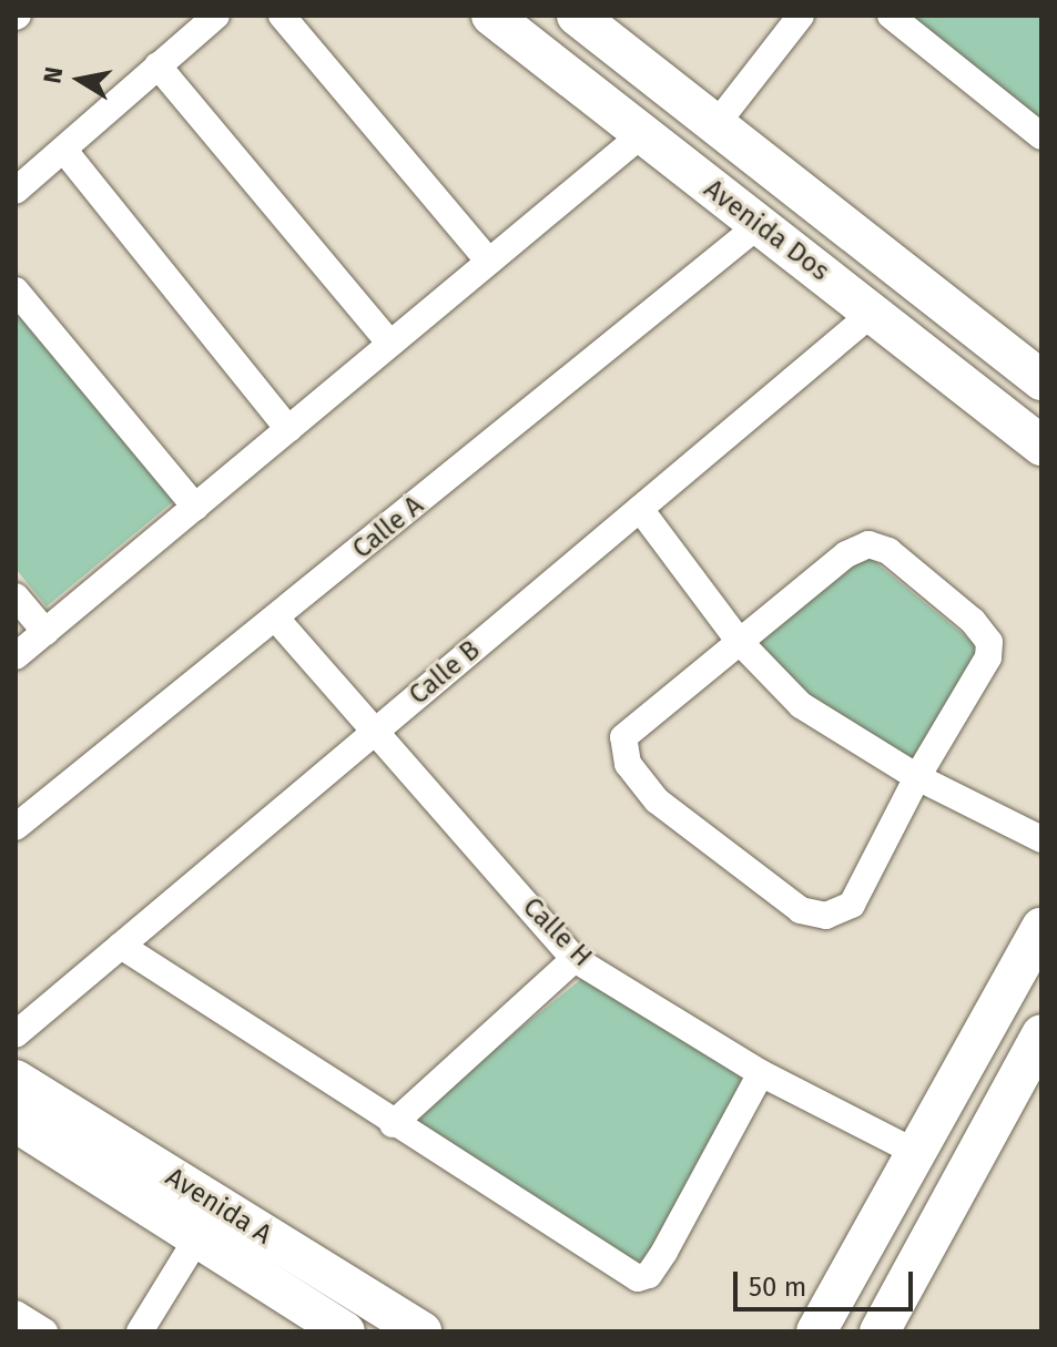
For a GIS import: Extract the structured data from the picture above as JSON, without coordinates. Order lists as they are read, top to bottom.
{
  "streets": {
    "street": [
      "Avenida Dos",
      "Calle A",
      "Calle B",
      "Calle H",
      "Avenida A"
    ]
  },
  "crossings": [
    ["Avenida Dos", "Calle A"],
    ["Avenida Dos", "Calle B"],
    ["Calle A", "Calle H"],
    ["Calle B", "Calle H"]
  ],
  "scale_bar": "50 m",
  "north": "left"
}
